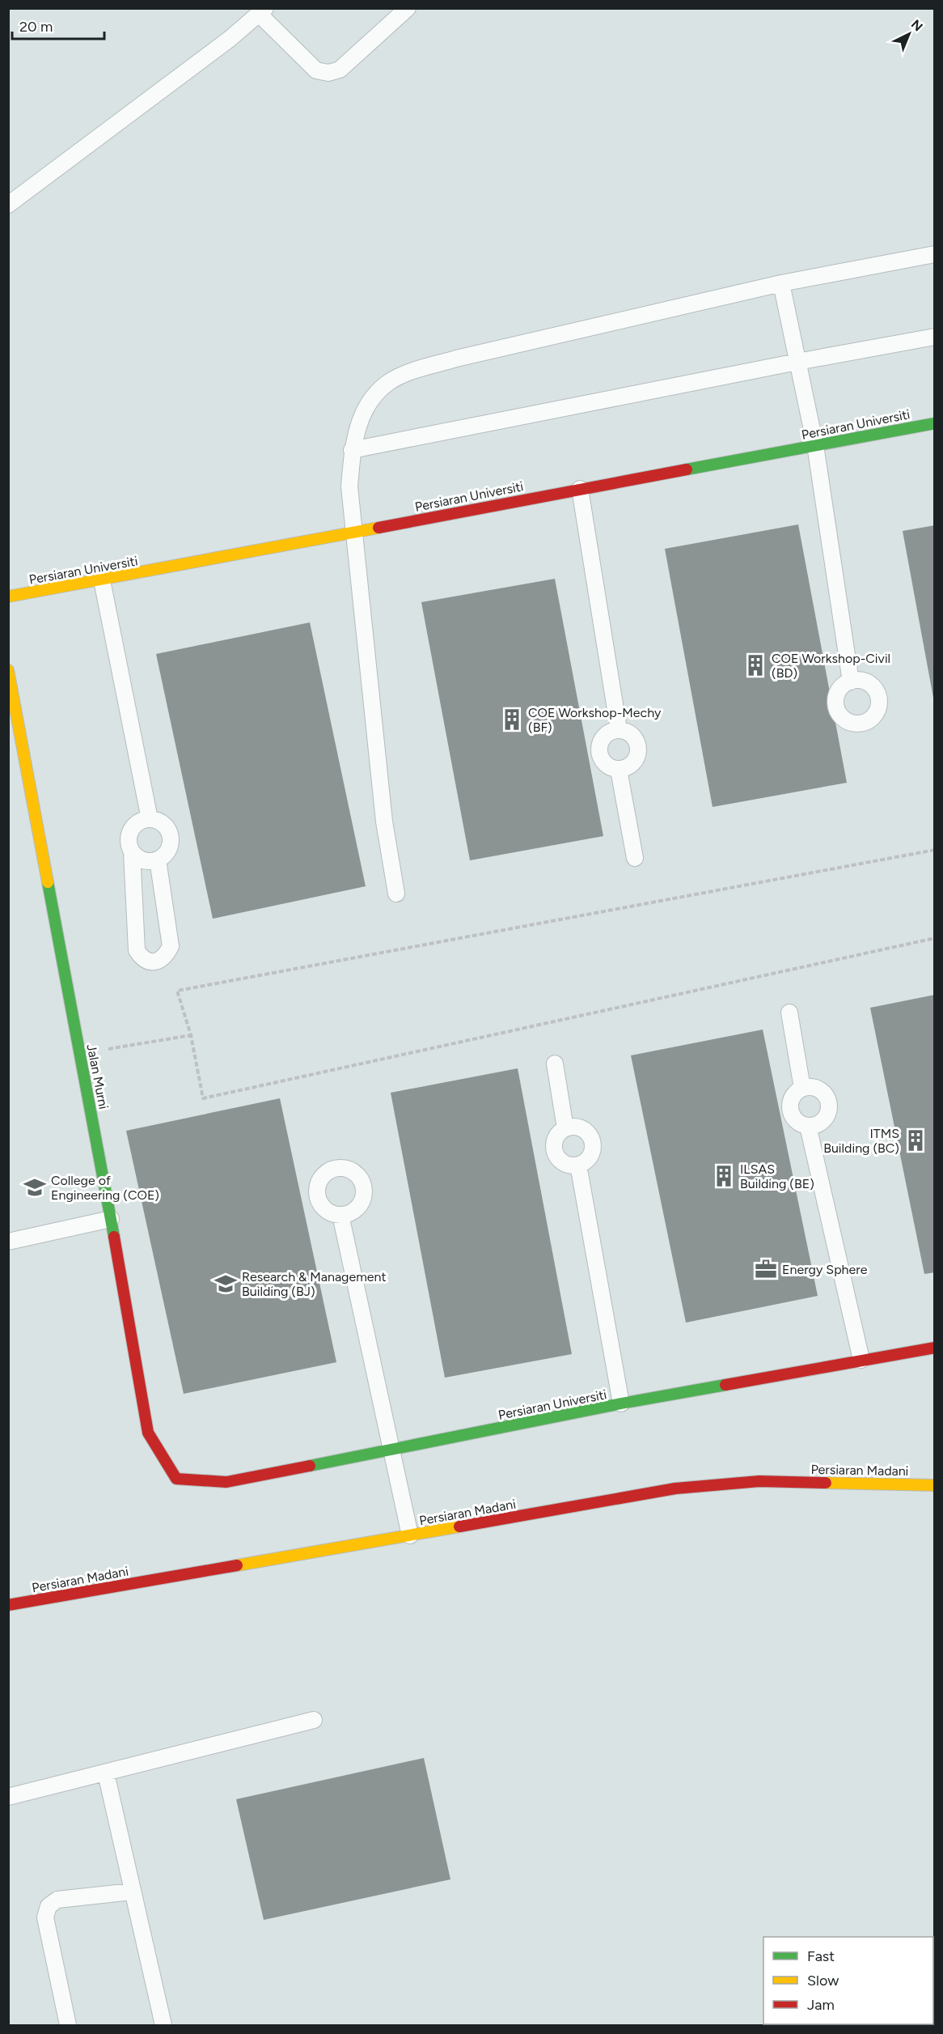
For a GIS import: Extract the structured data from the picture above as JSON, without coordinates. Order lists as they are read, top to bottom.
{
  "streets": {
    "street": ["Persiaran Universiti", "Jalan Murni", "Persiaran Madani"]
  },
  "crossings": [
    ["Persiaran Universiti", "Jalan Murni"]
  ],
  "places": {
    "building": [
      "COE Workshop-Civil (BD)",
      "COE Workshop-Mechy (BF)",
      "ITMS Building (BC)",
      "ILSAS Building (BE)"
    ],
    "school or university": ["College of Engineering (COE)", "Research & Management Building (BJ)"],
    "office": ["Energy Sphere"]
  },
  "legend": ["Fast", "Slow", "Jam"],
  "scale_bar": "20 m",
  "north": "top right"
}
